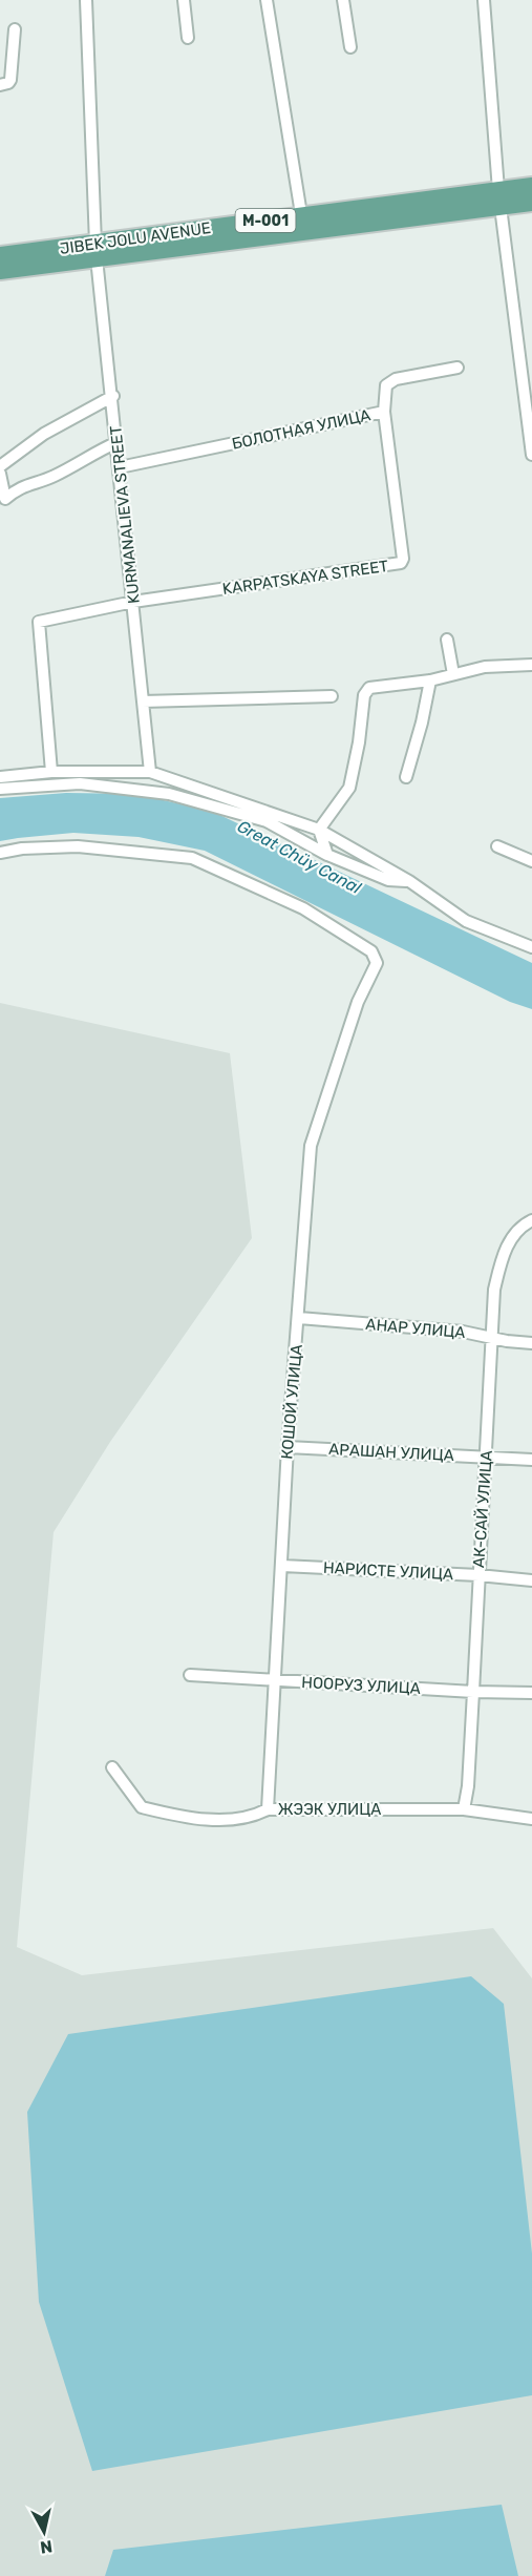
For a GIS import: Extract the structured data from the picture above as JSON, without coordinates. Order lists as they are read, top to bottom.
{
  "streets": {
    "main road": ["М-001", "JIBEK JOLU AVENUE"],
    "street": [
      "БОЛОТНАЯ УЛИЦА",
      "KURMANALIEVA STREET",
      "KARPATSKAYA STREET",
      "АНАР УЛИЦА",
      "КОШОЙ УЛИЦА",
      "АРАШАН УЛИЦА",
      "АК-САЙ УЛИЦА",
      "НАРИСТЕ УЛИЦА",
      "НООРУЗ УЛИЦА",
      "ЖЭЭК УЛИЦА"
    ]
  },
  "crossings": [
    ["JIBEK JOLU AVENUE", "KURMANALIEVA STREET"],
    ["БОЛОТНАЯ УЛИЦА", "KURMANALIEVA STREET"],
    ["БОЛОТНАЯ УЛИЦА", "KARPATSKAYA STREET"],
    ["KURMANALIEVA STREET", "KARPATSKAYA STREET"],
    ["АНАР УЛИЦА", "КОШОЙ УЛИЦА"],
    ["АНАР УЛИЦА", "АК-САЙ УЛИЦА"],
    ["КОШОЙ УЛИЦА", "АРАШАН УЛИЦА"],
    ["КОШОЙ УЛИЦА", "НАРИСТЕ УЛИЦА"],
    ["КОШОЙ УЛИЦА", "НООРУЗ УЛИЦА"],
    ["КОШОЙ УЛИЦА", "ЖЭЭК УЛИЦА"],
    ["АРАШАН УЛИЦА", "АК-САЙ УЛИЦА"],
    ["АК-САЙ УЛИЦА", "НАРИСТЕ УЛИЦА"],
    ["АК-САЙ УЛИЦА", "НООРУЗ УЛИЦА"],
    ["АК-САЙ УЛИЦА", "ЖЭЭК УЛИЦА"]
  ],
  "water": ["Great Chüy Canal"],
  "north": "bottom"
}
